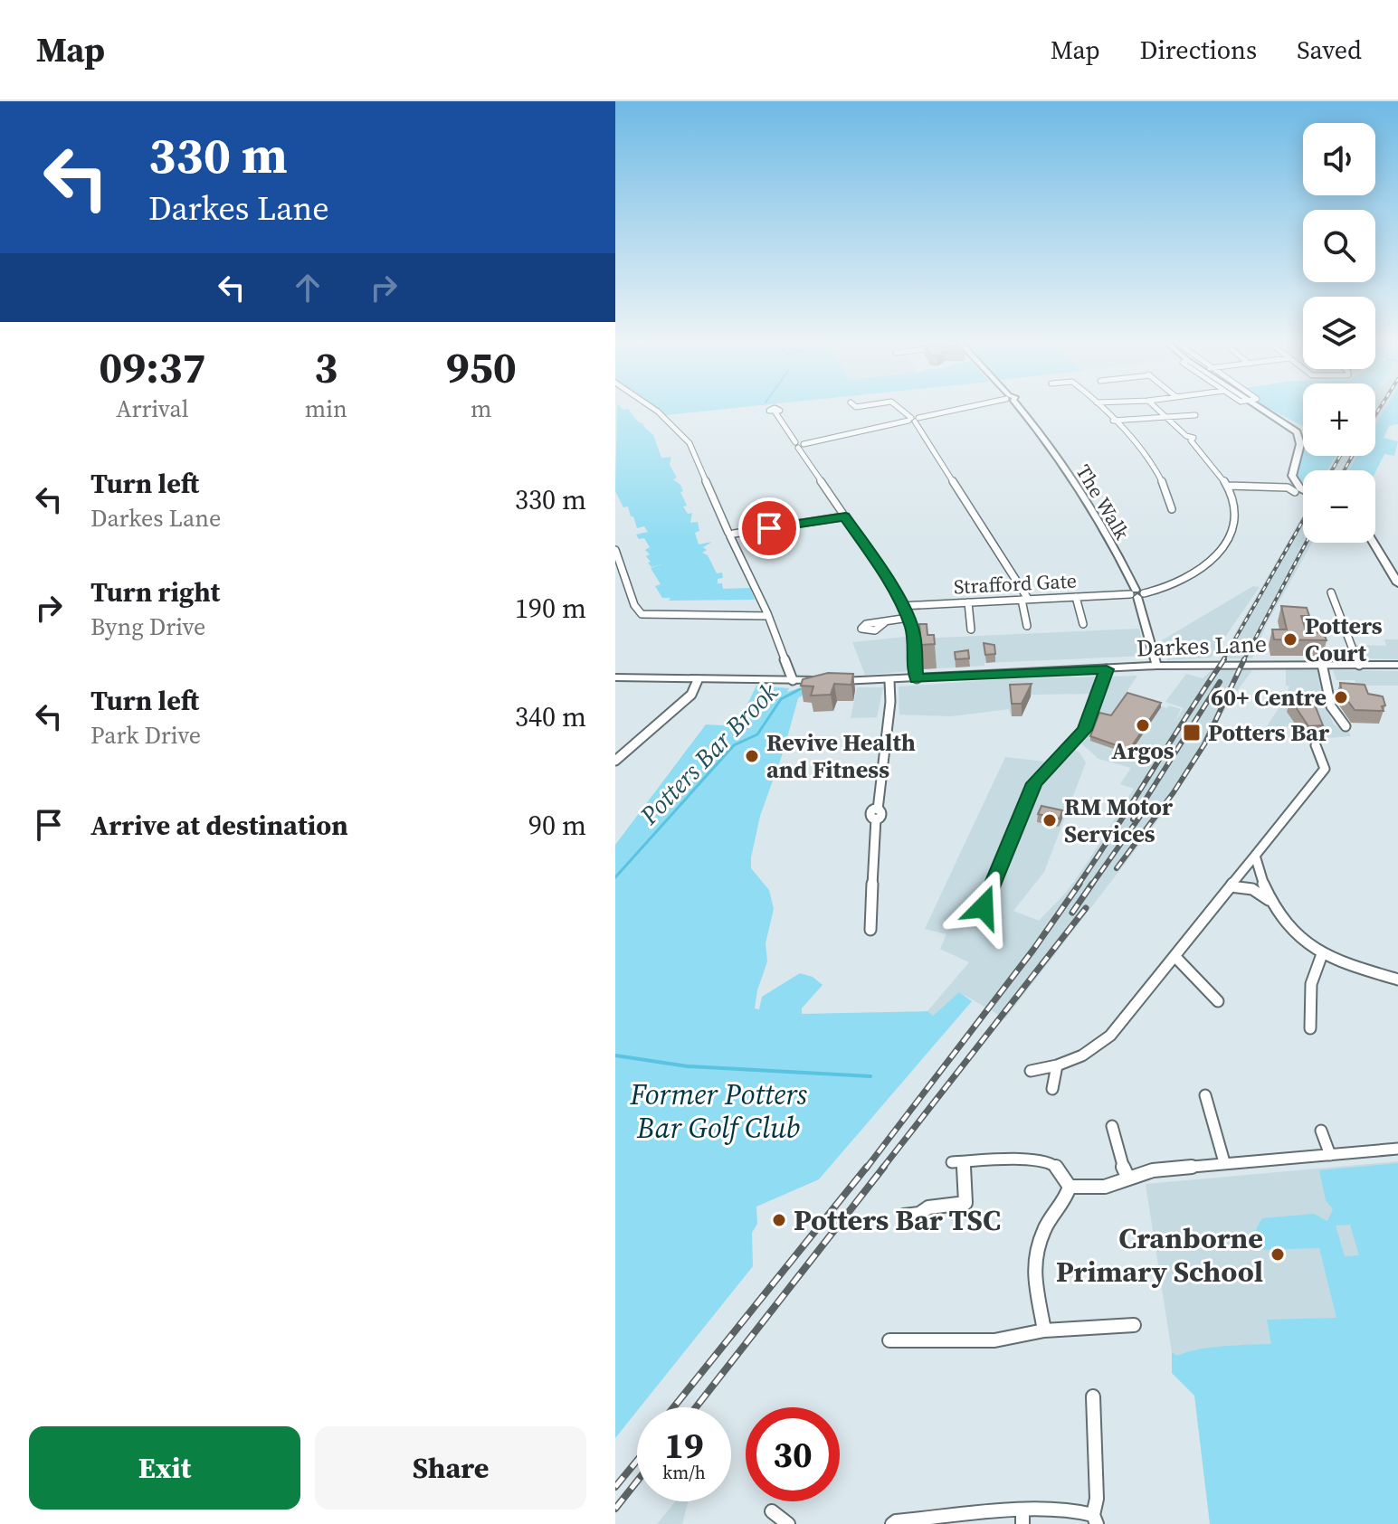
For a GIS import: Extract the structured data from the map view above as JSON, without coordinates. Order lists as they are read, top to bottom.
{
  "streets": {
    "street": ["The Walk", "Strafford Gate", "Darkes Lane"]
  },
  "crossings": [
    ["The Walk", "Strafford Gate"],
    ["The Walk", "Darkes Lane"]
  ],
  "water": ["Potters Bar Brook"],
  "parks": ["Former Potters Bar Golf Club"],
  "places": {
    "other": [
      "Potters Court",
      "60+ Centre",
      "Argos",
      "Revive Health and Fitness",
      "RM Motor Services",
      "Potters Bar TSC",
      "Cranborne Primary School"
    ],
    "transit": ["Potters Bar"]
  },
  "page": {
    "header": "Map",
    "nav": ["Map", "Directions", "Saved"],
    "turn": ["330 m", "Darkes Lane"],
    "map_buttons": ["+", "−"],
    "eta": [
      "09:37",
      "Arrival",
      "3",
      "min",
      "950",
      "m"
    ],
    "list": [
      {
        "name": "Turn left",
        "note": "Darkes Lane",
        "value": "330 m"
      },
      {
        "name": "Turn right",
        "note": "Byng Drive",
        "value": "190 m"
      },
      {
        "name": "Turn left",
        "note": "Park Drive",
        "value": "340 m"
      },
      {
        "name": "Arrive at destination",
        "value": "90 m"
      }
    ],
    "speed": "19 km/h",
    "limit": "30",
    "buttons": ["Exit", "Share"]
  }
}
